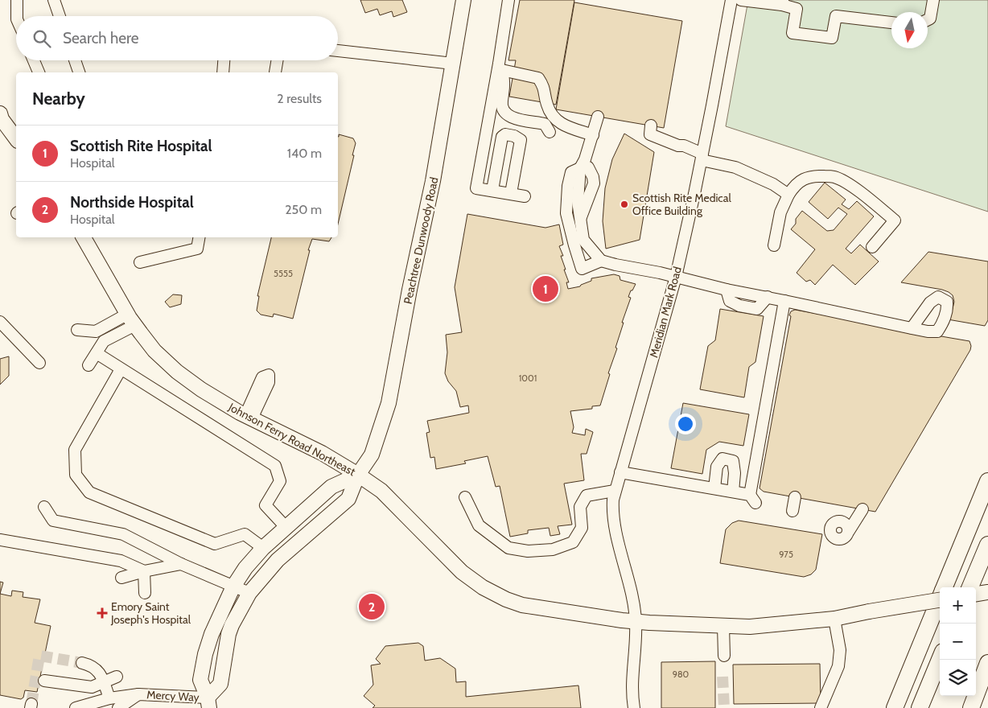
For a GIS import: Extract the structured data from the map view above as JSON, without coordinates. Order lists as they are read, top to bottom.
{
  "streets": {
    "main road": ["Peachtree Dunwoody Road", "Johnson Ferry Road Northeast"],
    "street": ["Meridian Mark Road", "Mercy Way"]
  },
  "crossings": [
    ["Peachtree Dunwoody Road", "Johnson Ferry Road Northeast"],
    ["Peachtree Dunwoody Road", "Mercy Way"],
    ["Meridian Mark Road", "Johnson Ferry Road Northeast"]
  ],
  "places": {
    "other": ["Scottish Rite Medical Office Building"],
    "health": ["Emory Saint Joseph's Hospital"]
  },
  "house_numbers": [
    "5555",
    "1001",
    "975",
    "980"
  ],
  "north": "bottom",
  "page": {
    "search": "Search here",
    "heading": ["Nearby", "2 results"],
    "list": [
      {
        "mark": "1",
        "name": "Scottish Rite Hospital",
        "note": "Hospital",
        "value": "140 m"
      },
      {
        "mark": "2",
        "name": "Northside Hospital",
        "note": "Hospital",
        "value": "250 m"
      }
    ],
    "pins": ["1", "2"],
    "map_buttons": ["+", "−"]
  }
}
